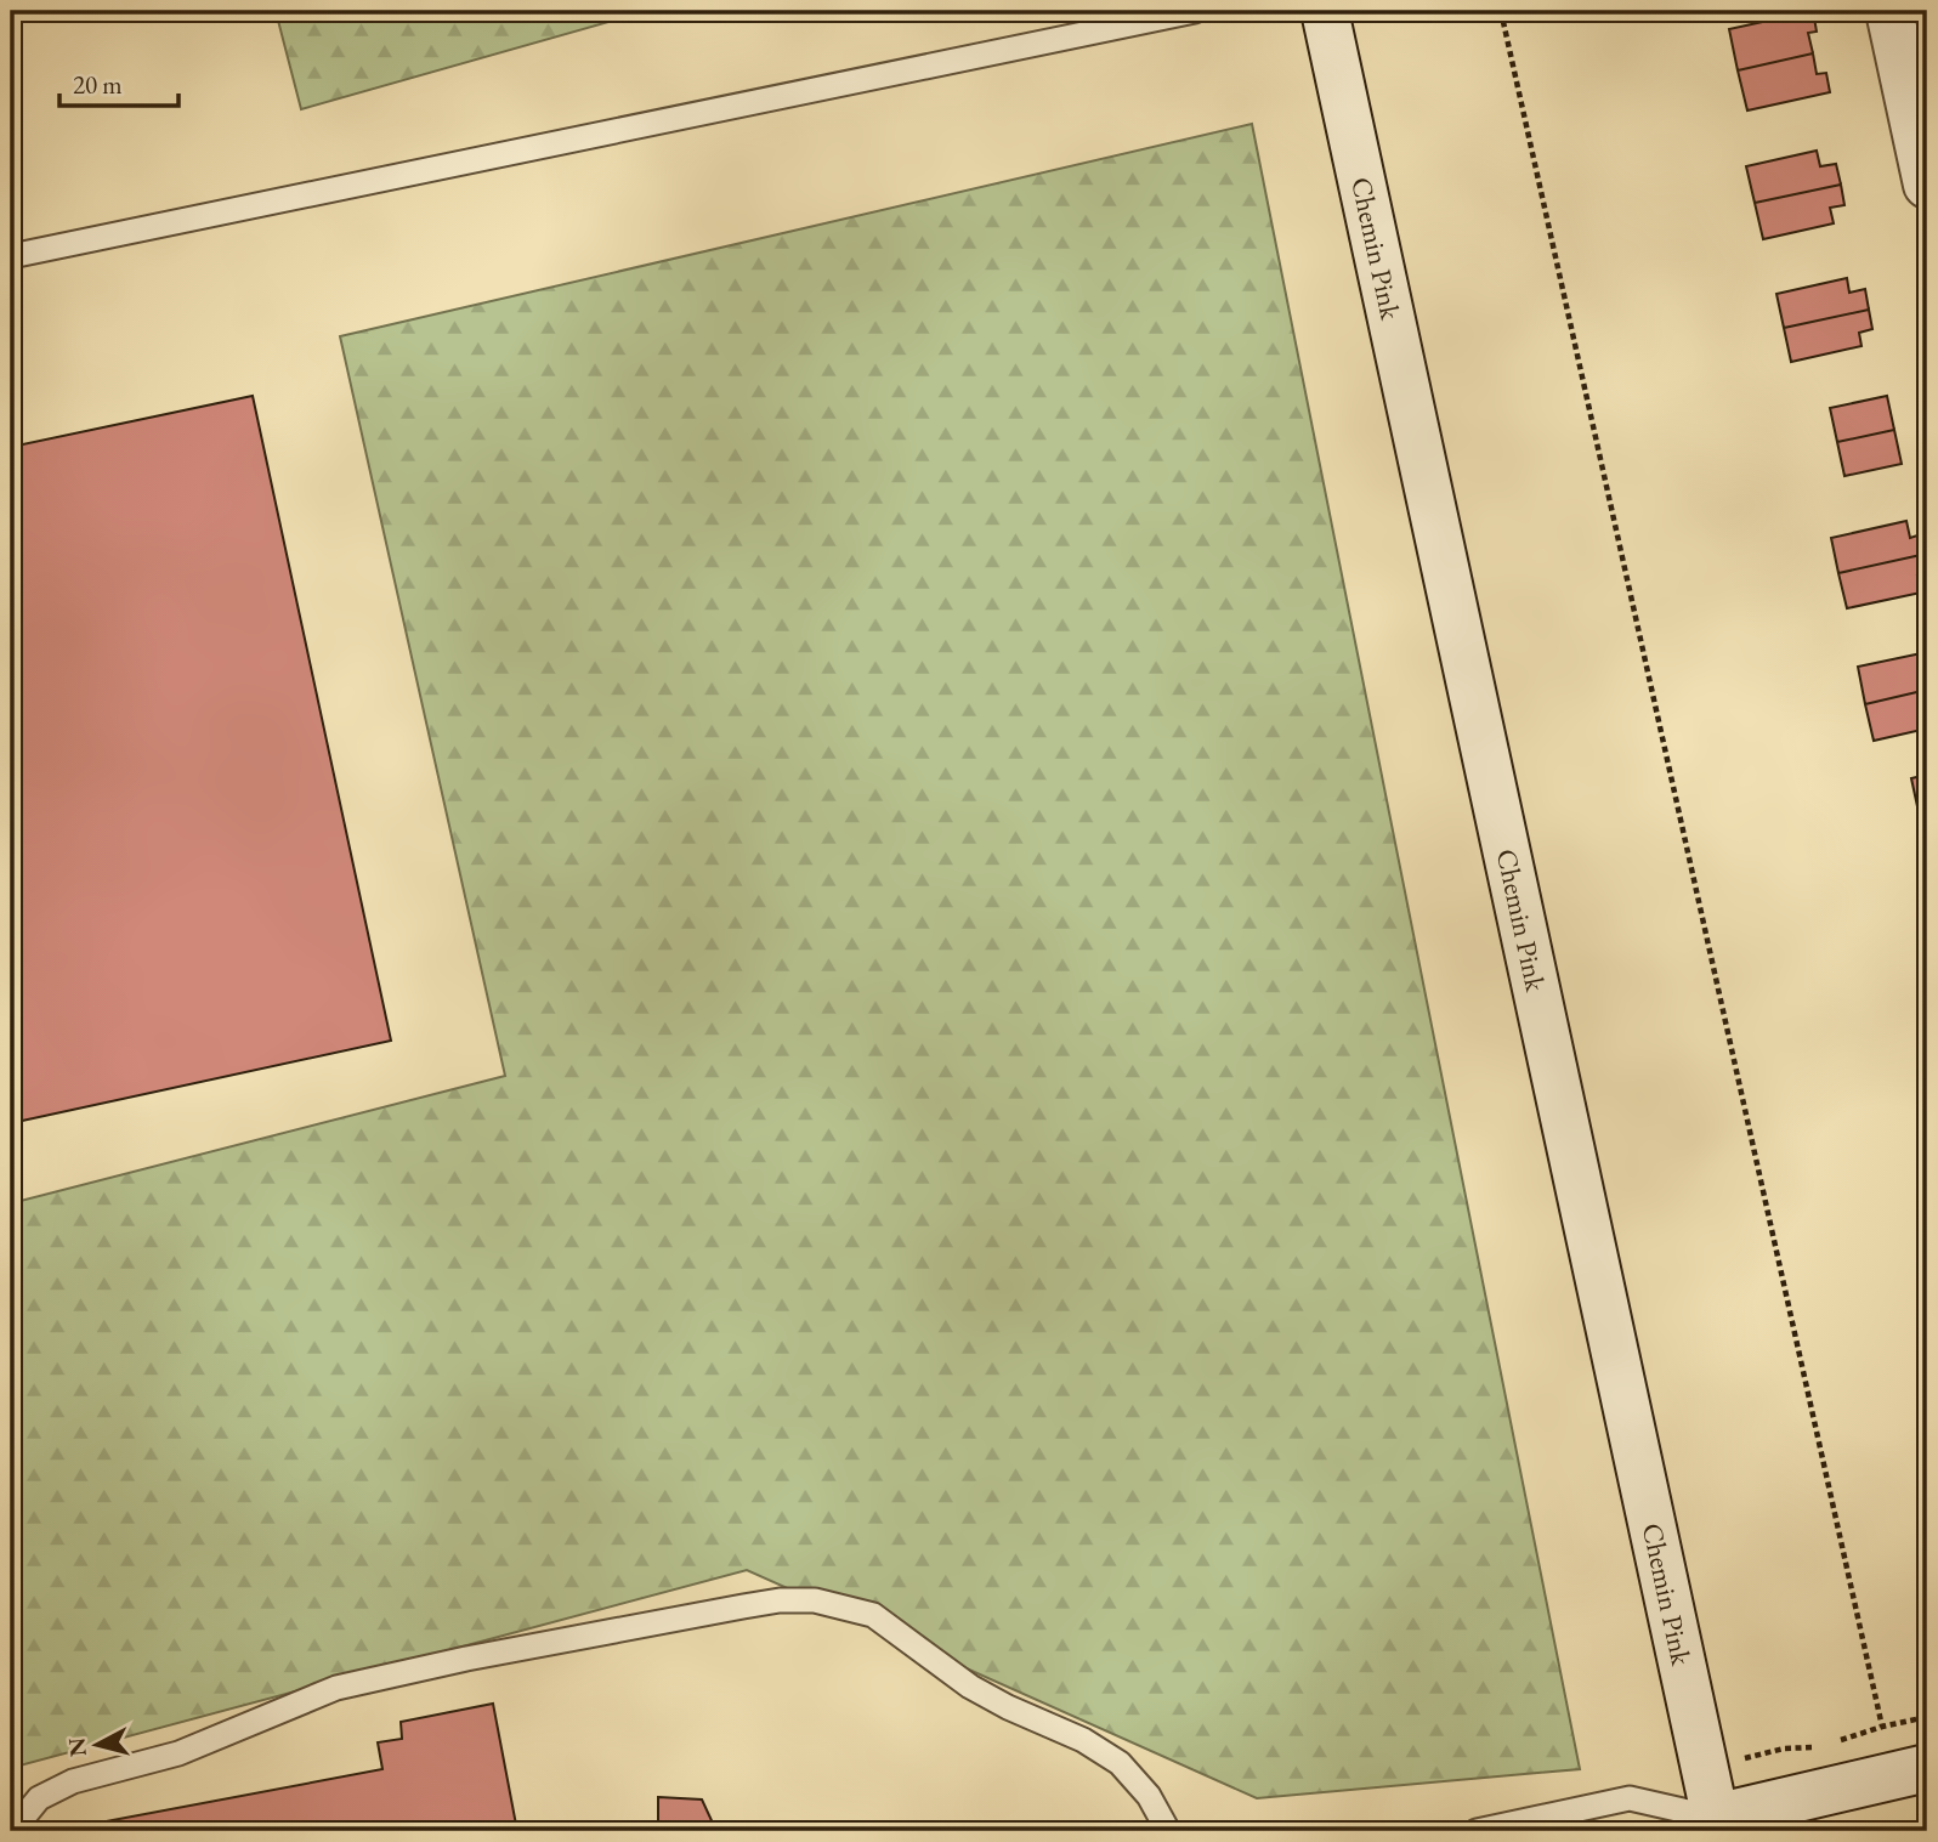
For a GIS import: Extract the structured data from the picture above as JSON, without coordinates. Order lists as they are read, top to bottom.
{
  "streets": {
    "main road": ["Chemin Pink"]
  },
  "scale_bar": "20 m",
  "north": "left"
}
